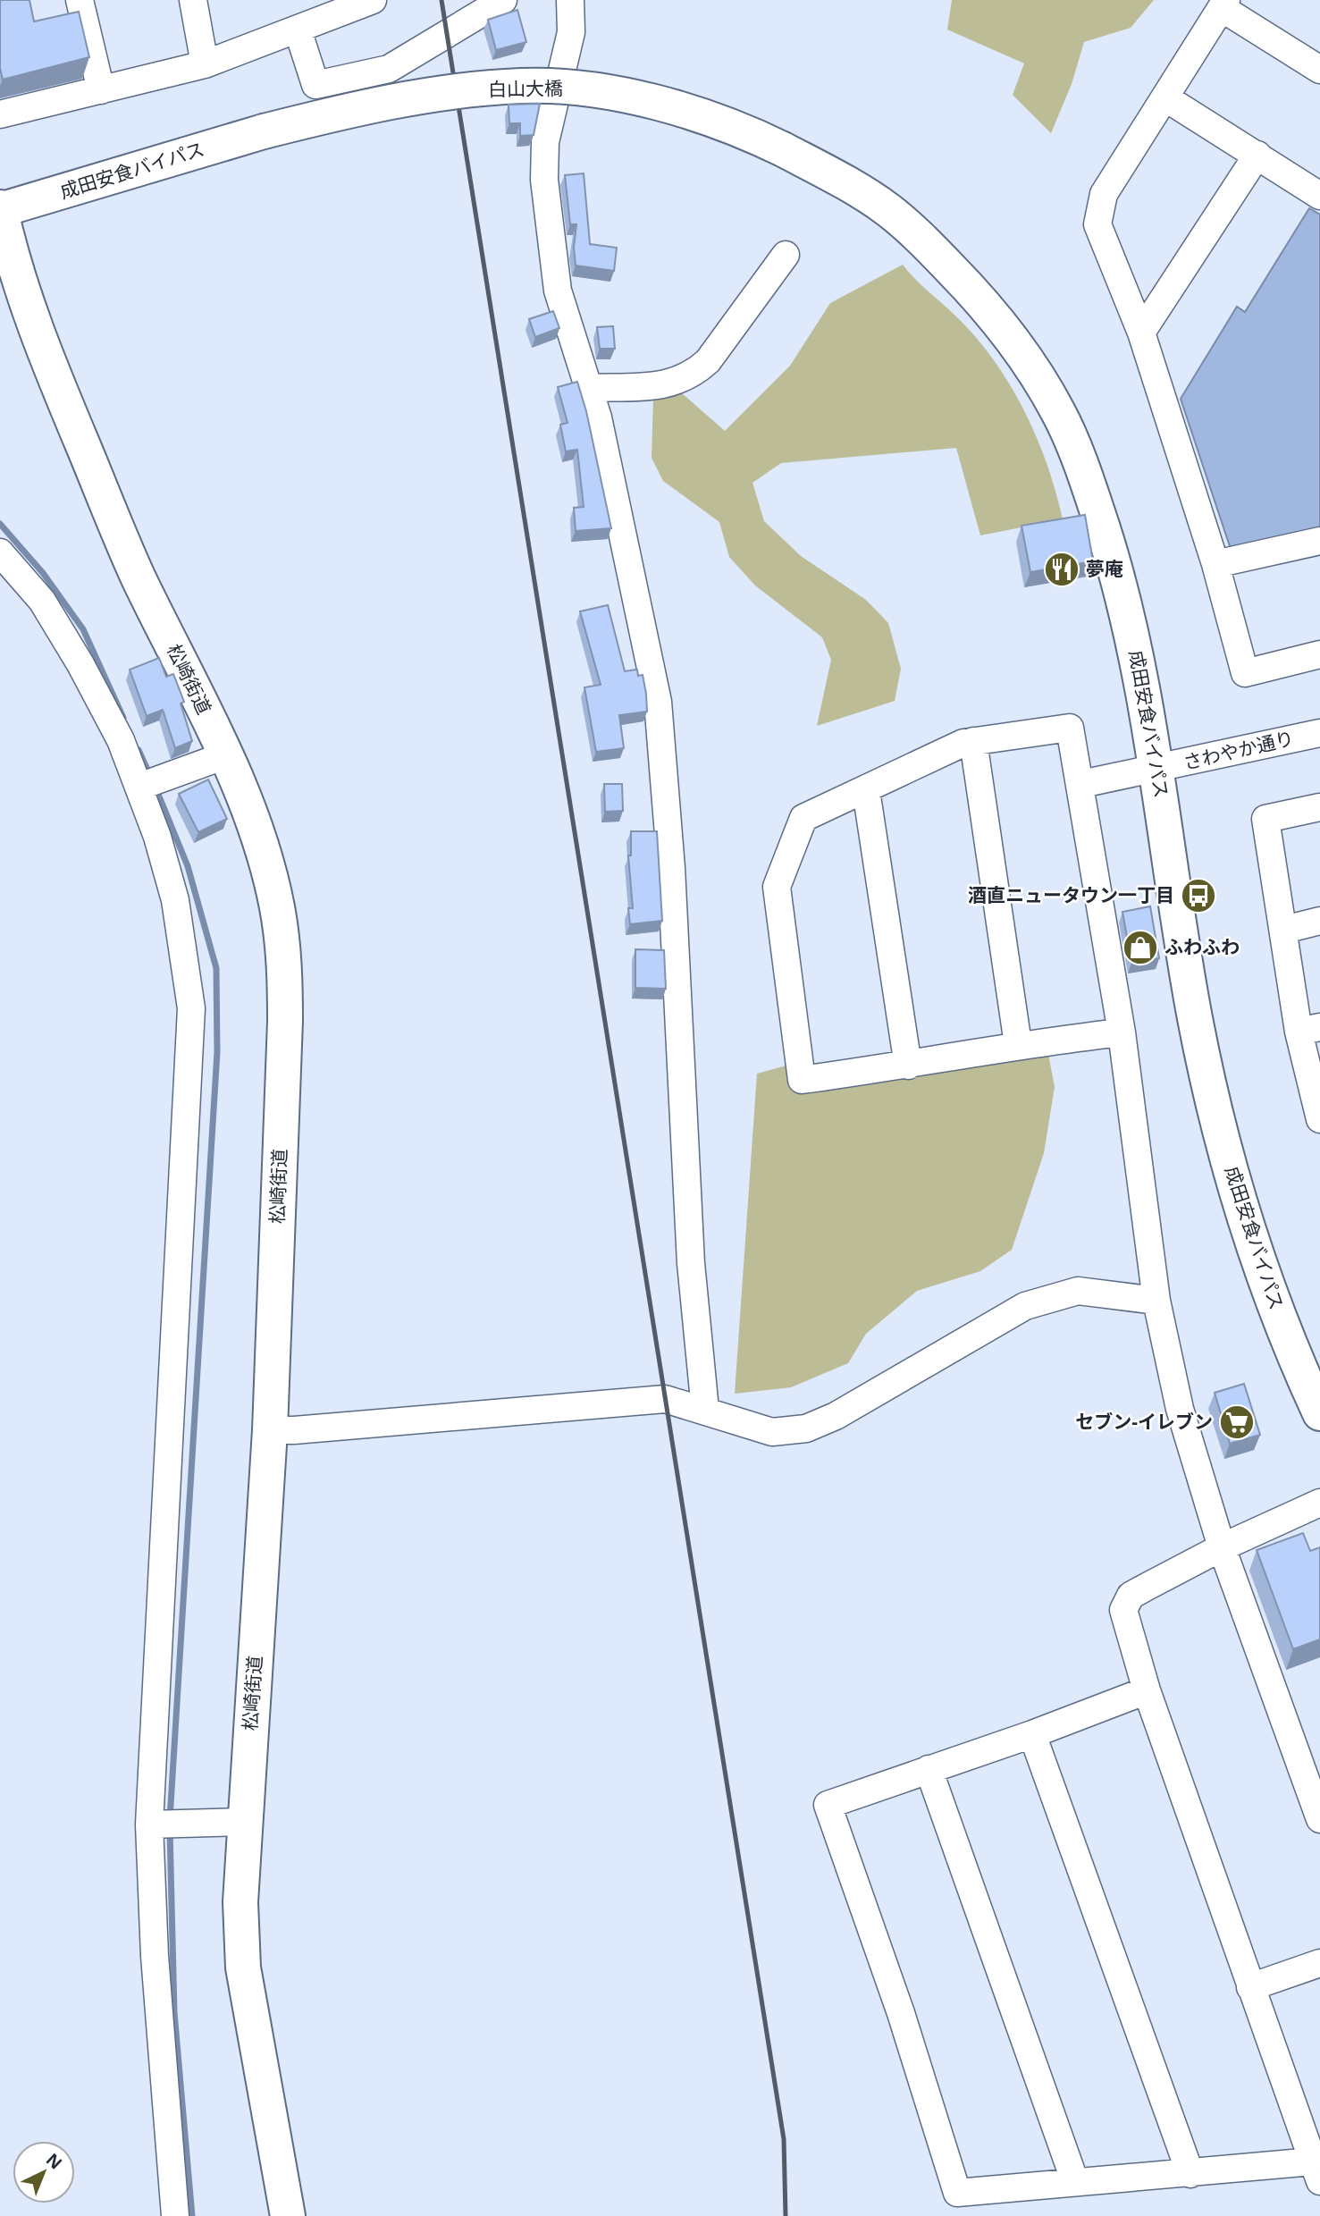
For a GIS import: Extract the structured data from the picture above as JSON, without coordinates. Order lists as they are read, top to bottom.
{
  "streets": {
    "main road": ["白山大橋", "成田安食バイパス", "松崎街道"],
    "street": ["さわやか通り"]
  },
  "crossings": [
    ["白山大橋", "成田安食バイパス"],
    ["成田安食バイパス", "松崎街道"],
    ["成田安食バイパス", "さわやか通り"]
  ],
  "places": {
    "restaurant": ["夢庵"],
    "bus stop": ["酒直ニュータウン一丁目"],
    "shop": ["ふわふわ"],
    "supermarket": ["セブン-イレブン"]
  },
  "north": "top right"
}
